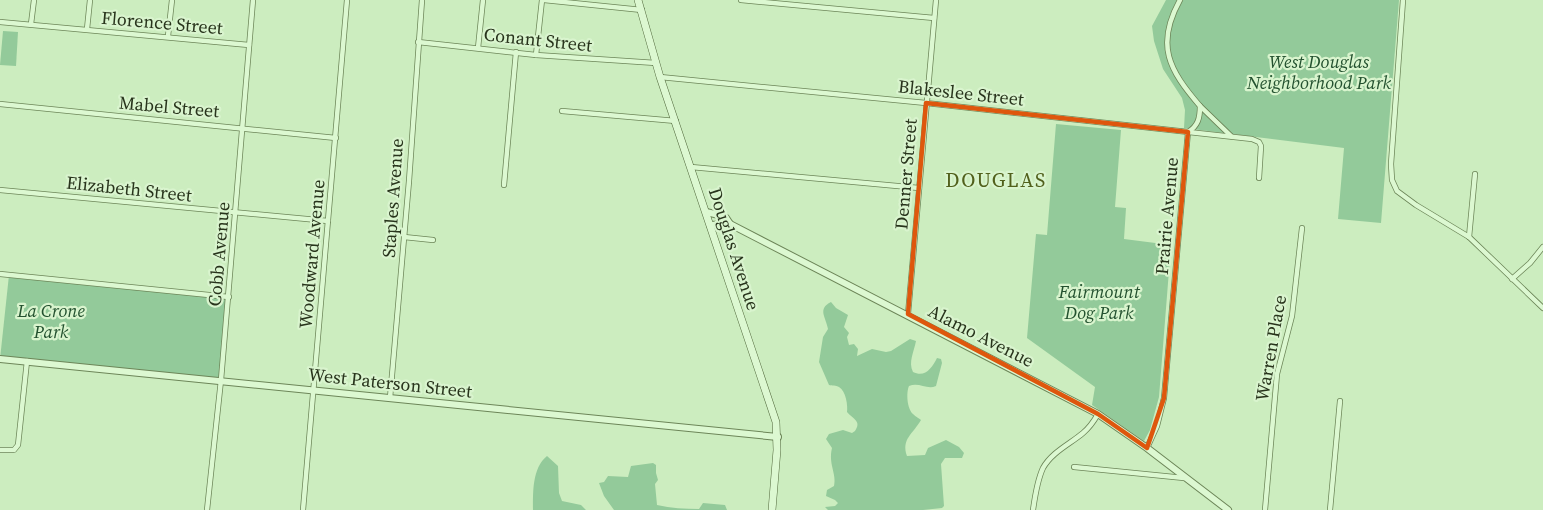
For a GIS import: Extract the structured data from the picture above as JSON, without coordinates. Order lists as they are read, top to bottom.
{
  "streets": {
    "main road": ["Douglas Avenue"],
    "street": [
      "Florence Street",
      "Conant Street",
      "Blakeslee Street",
      "Mabel Street",
      "Denner Street",
      "Elizabeth Street",
      "Staples Avenue",
      "Prairie Avenue",
      "Cobb Avenue",
      "Woodward Avenue",
      "Alamo Avenue",
      "Warren Place",
      "West Paterson Street"
    ]
  },
  "crossings": [
    ["Florence Street", "Cobb Avenue"],
    ["Conant Street", "Staples Avenue"],
    ["Conant Street", "Douglas Avenue"],
    ["Blakeslee Street", "Denner Street"],
    ["Blakeslee Street", "Prairie Avenue"],
    ["Blakeslee Street", "Douglas Avenue"],
    ["Mabel Street", "Cobb Avenue"],
    ["Mabel Street", "Woodward Avenue"],
    ["Denner Street", "Alamo Avenue"],
    ["Elizabeth Street", "Cobb Avenue"],
    ["Elizabeth Street", "Woodward Avenue"],
    ["Staples Avenue", "West Paterson Street"],
    ["Prairie Avenue", "Alamo Avenue"],
    ["Douglas Avenue", "Alamo Avenue"],
    ["Douglas Avenue", "West Paterson Street"],
    ["Cobb Avenue", "West Paterson Street"],
    ["Woodward Avenue", "West Paterson Street"]
  ],
  "districts": ["DOUGLAS"],
  "parks": ["West Douglas Neighborhood Park", "Fairmount Dog Park", "La Crone Park"]
}
